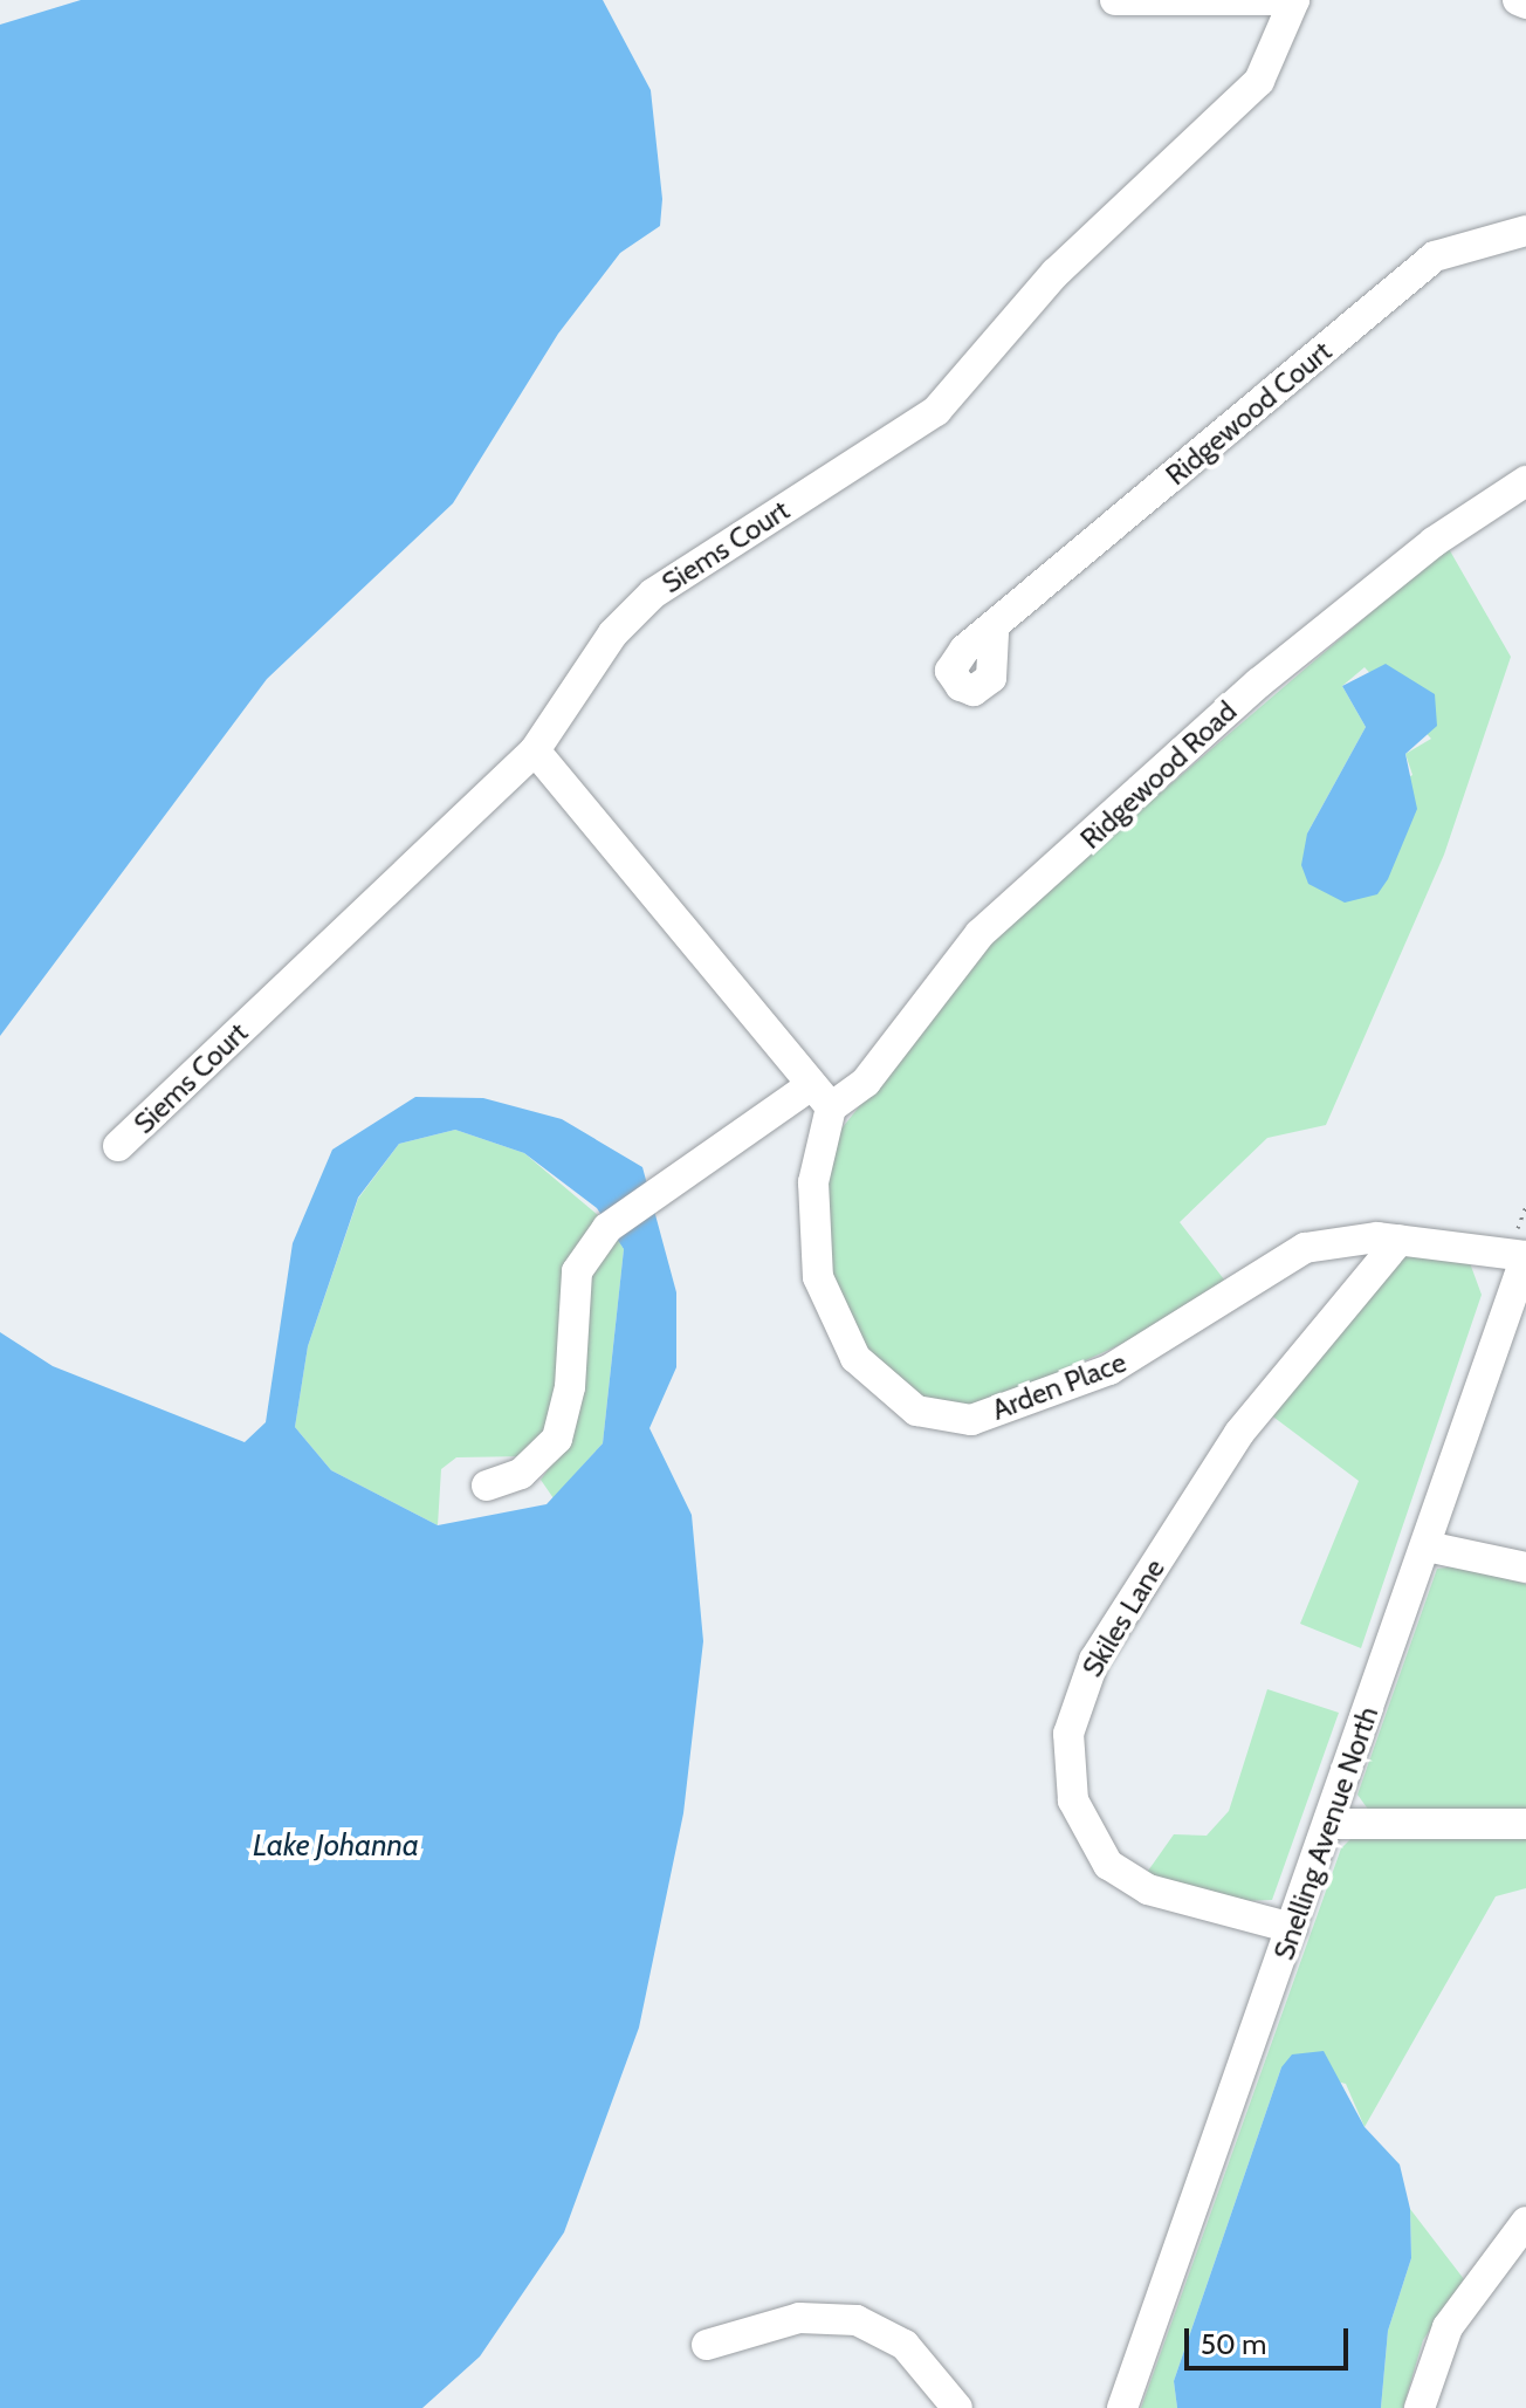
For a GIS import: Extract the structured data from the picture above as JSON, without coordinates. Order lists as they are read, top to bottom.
{
  "streets": {
    "street": [
      "Ridgewood Court",
      "Siems Court",
      "Ridgewood Road",
      "Arden Place",
      "Skiles Lane",
      "Snelling Avenue North"
    ]
  },
  "crossings": [
    ["Ridgewood Road", "Arden Place"],
    ["Arden Place", "Skiles Lane"],
    ["Arden Place", "Snelling Avenue North"],
    ["Skiles Lane", "Snelling Avenue North"]
  ],
  "water": ["Lake Johanna"],
  "scale_bar": "50 m"
}
